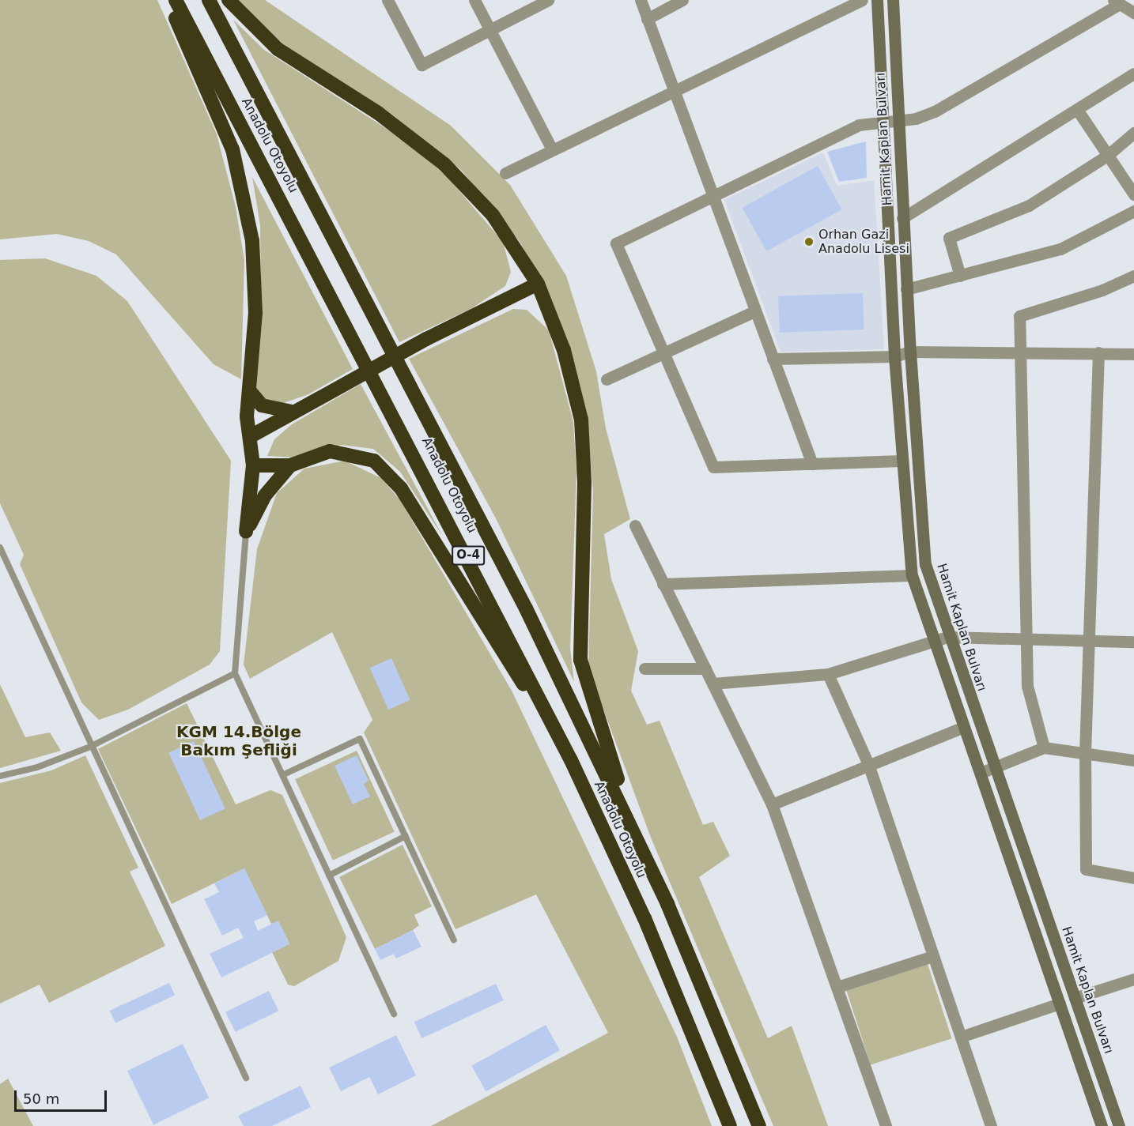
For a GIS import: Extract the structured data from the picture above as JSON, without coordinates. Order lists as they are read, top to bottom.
{
  "streets": {
    "highway": ["Anadolu Otoyolu", "O-4"],
    "main road": ["Hamit Kaplan Bulvarı"]
  },
  "districts": ["KGM 14.Bölge Bakım Şefliği"],
  "places": ["Orhan Gazi Anadolu Lisesi"],
  "scale_bar": "50 m"
}
